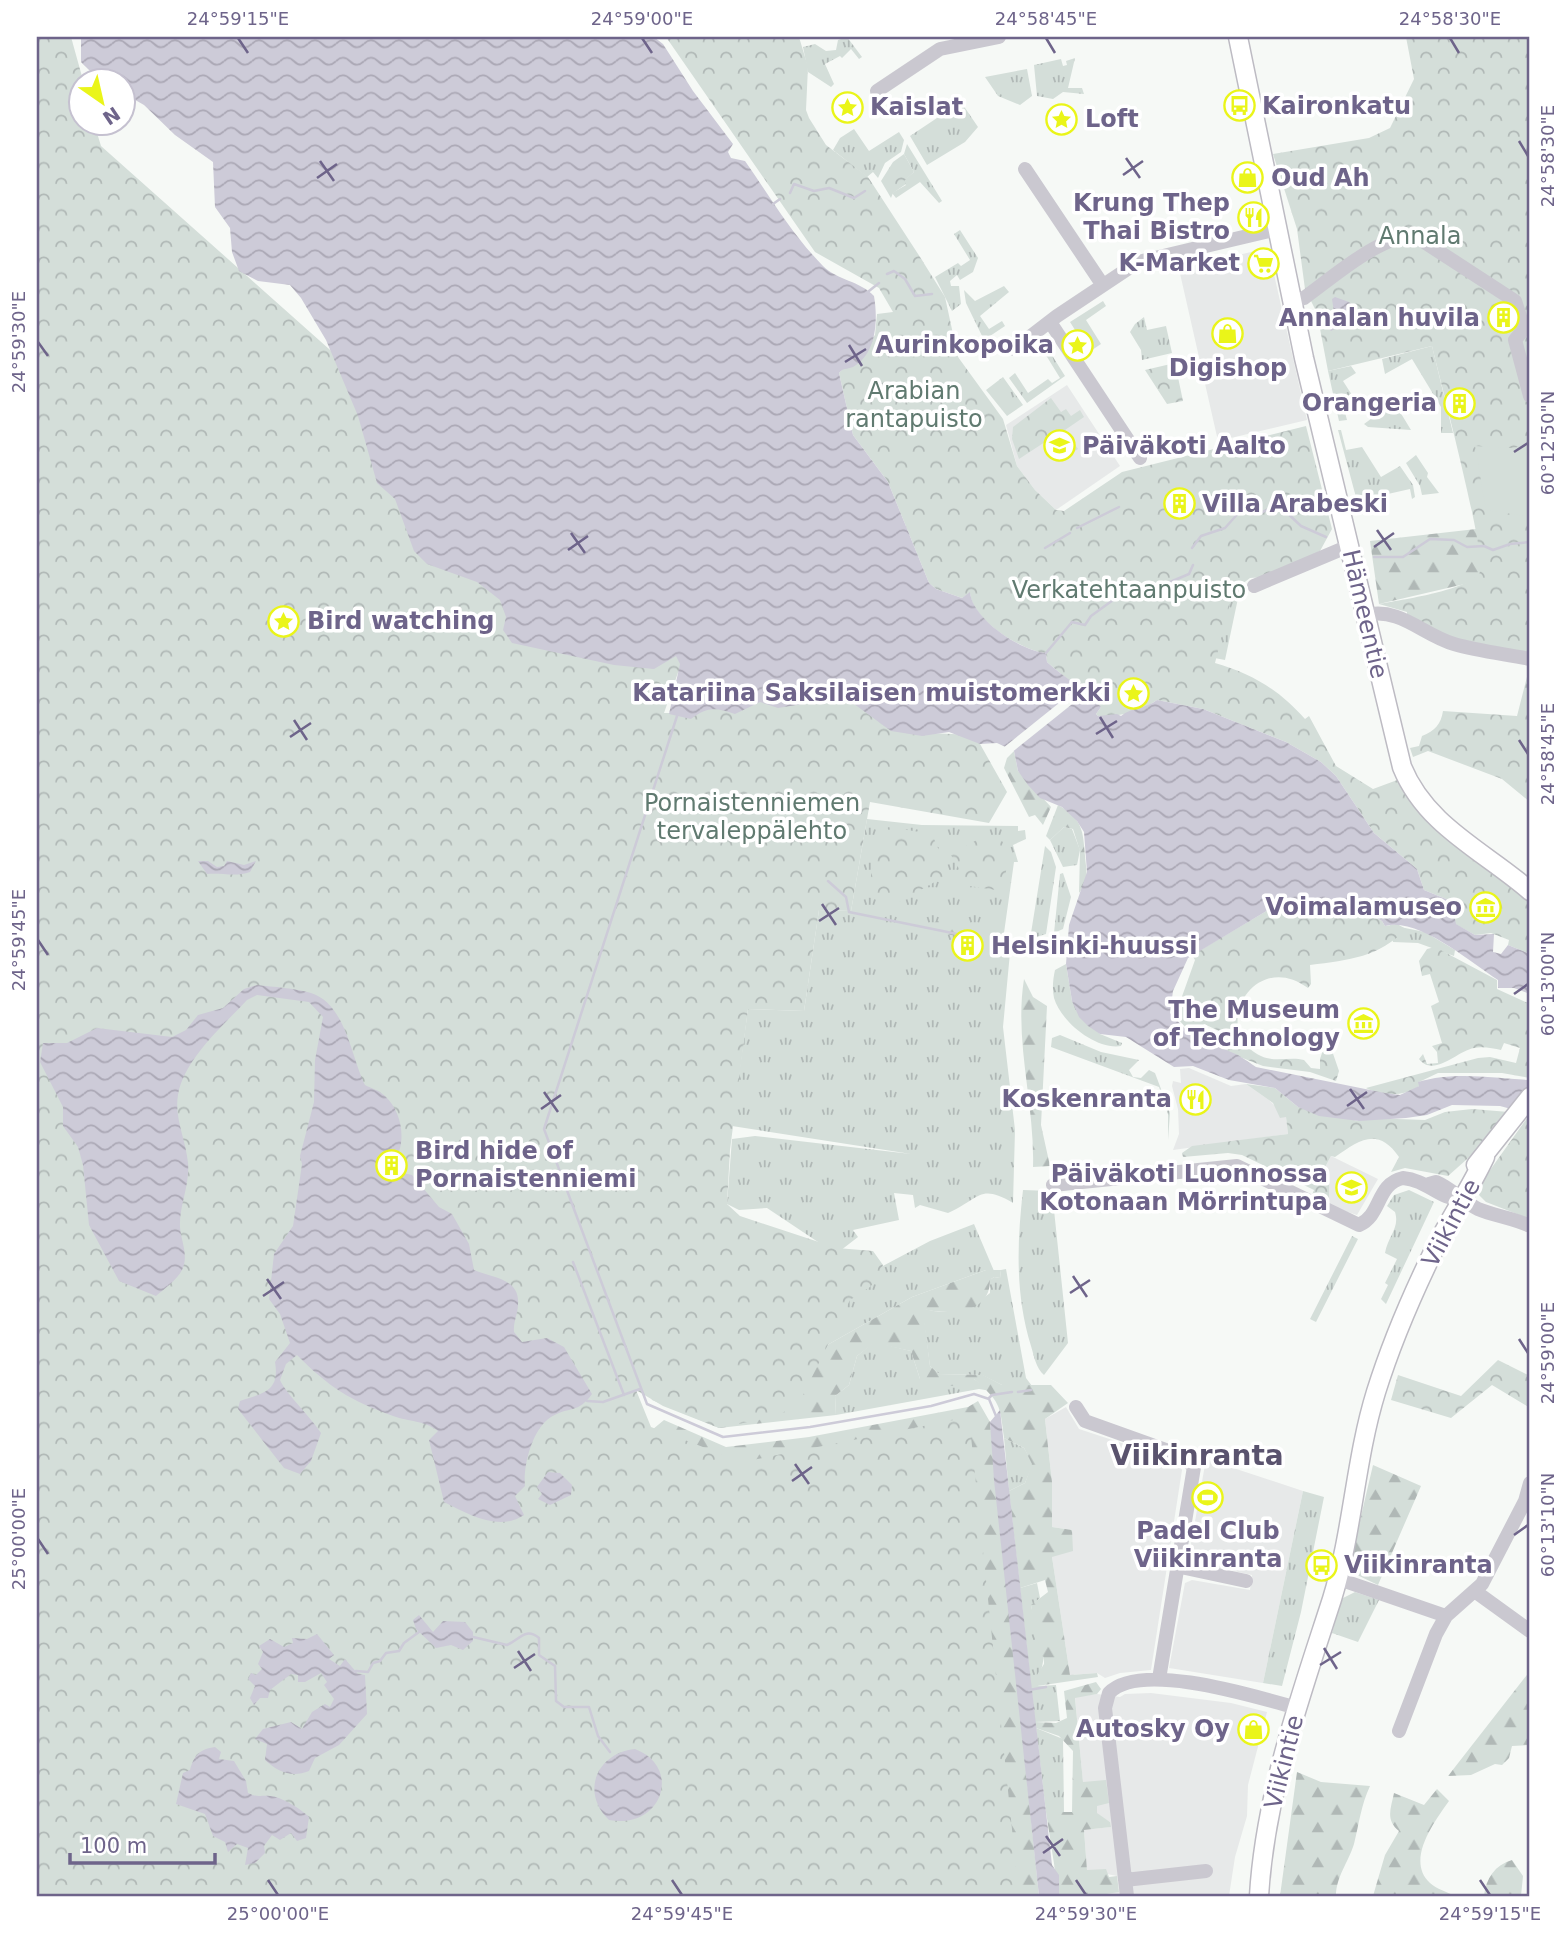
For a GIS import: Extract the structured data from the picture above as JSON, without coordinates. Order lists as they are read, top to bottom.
{
  "streets": {
    "main road": ["Hämeentie", "Viikintie"]
  },
  "districts": ["Viikinranta"],
  "parks": [
    "Annala",
    "Arabian rantapuisto",
    "Verkatehtaanpuisto",
    "Pornaistenniemen tervaleppälehto"
  ],
  "places": {
    "bus stop": ["Kaironkatu", "Viikinranta"],
    "place": [
      "Kaislat",
      "Loft",
      "Aurinkopoika",
      "Bird watching",
      "Katariina Saksilaisen muistomerkki"
    ],
    "shop": ["Oud Ah", "Digishop", "Autosky Oy"],
    "restaurant": ["Krung Thep Thai Bistro", "Koskenranta"],
    "supermarket": ["K-Market"],
    "building": [
      "Annalan huvila",
      "Orangeria",
      "Villa Arabeski",
      "Helsinki-huussi",
      "Bird hide of Pornaistenniemi"
    ],
    "school or university": ["Päiväkoti Aalto", "Päiväkoti Luonnossa Kotonaan Mörrintupa"],
    "museum": ["Voimalamuseo", "The Museum of Technology"],
    "sports": ["Padel Club Viikinranta"]
  },
  "scale_bar": "100 m",
  "north": "bottom right",
  "coordinates": [
    "24°59'15\"E",
    "24°59'00\"E",
    "24°58'45\"E",
    "24°58'30\"E",
    "24°59'30\"E",
    "60°12'50\"N",
    "24°59'45\"E",
    "60°13'00\"N",
    "60°13'10\"N",
    "25°00'00\"E"
  ]
}
